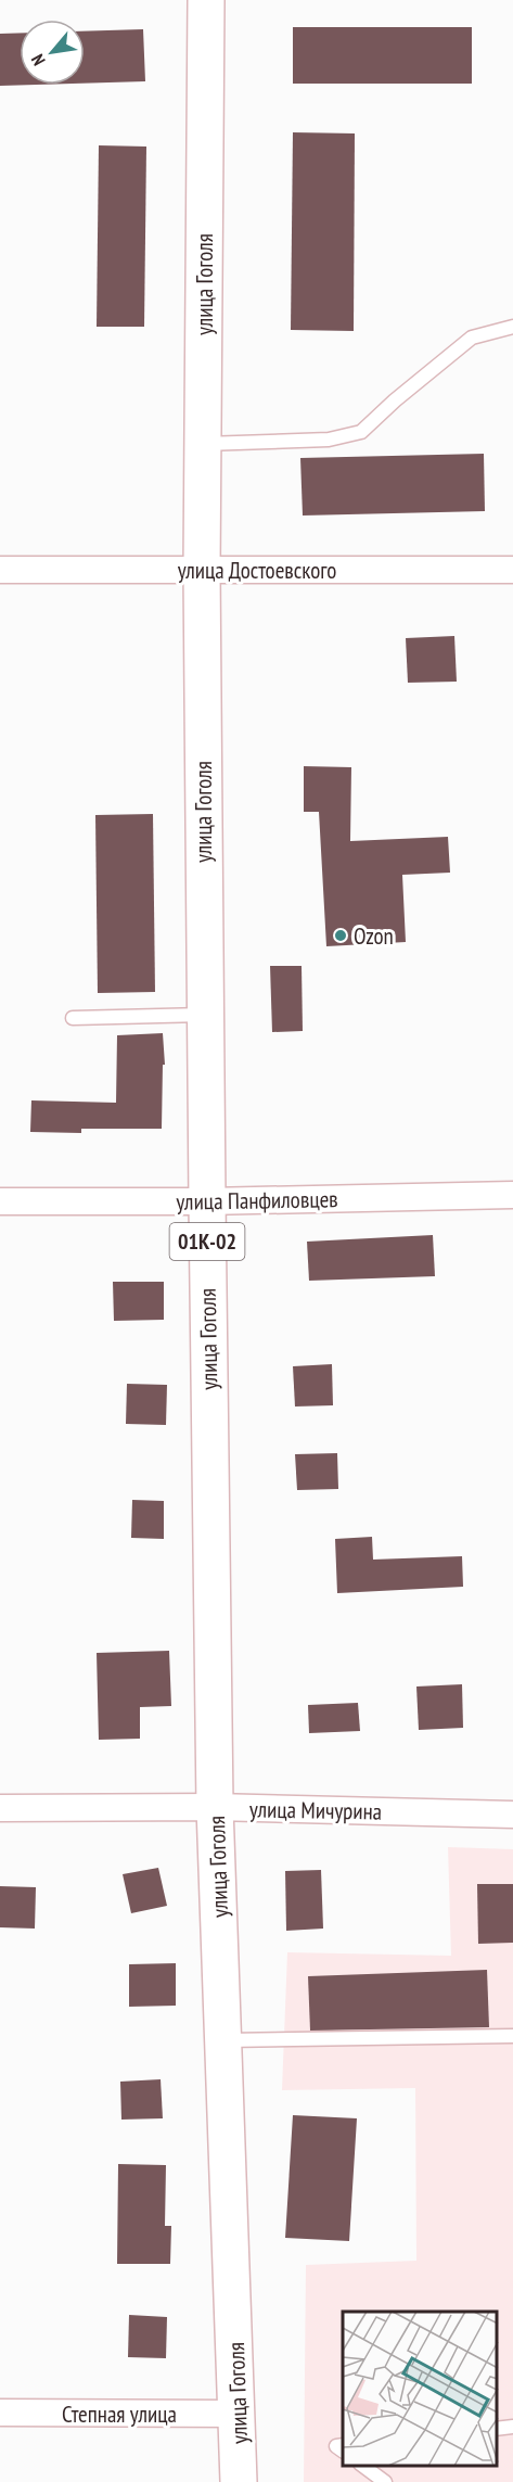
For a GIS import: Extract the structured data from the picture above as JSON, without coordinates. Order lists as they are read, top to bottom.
{
  "streets": {
    "main road": ["улица Гоголя", "01К-02"],
    "street": [
      "улица Достоевского",
      "улица Панфиловцев",
      "улица Мичурина",
      "Степная улица"
    ]
  },
  "crossings": [
    ["улица Гоголя", "улица Достоевского"],
    ["улица Гоголя", "улица Панфиловцев"],
    ["улица Гоголя", "улица Мичурина"],
    ["улица Гоголя", "Степная улица"]
  ],
  "places": ["Ozon"],
  "north": "bottom left"
}
